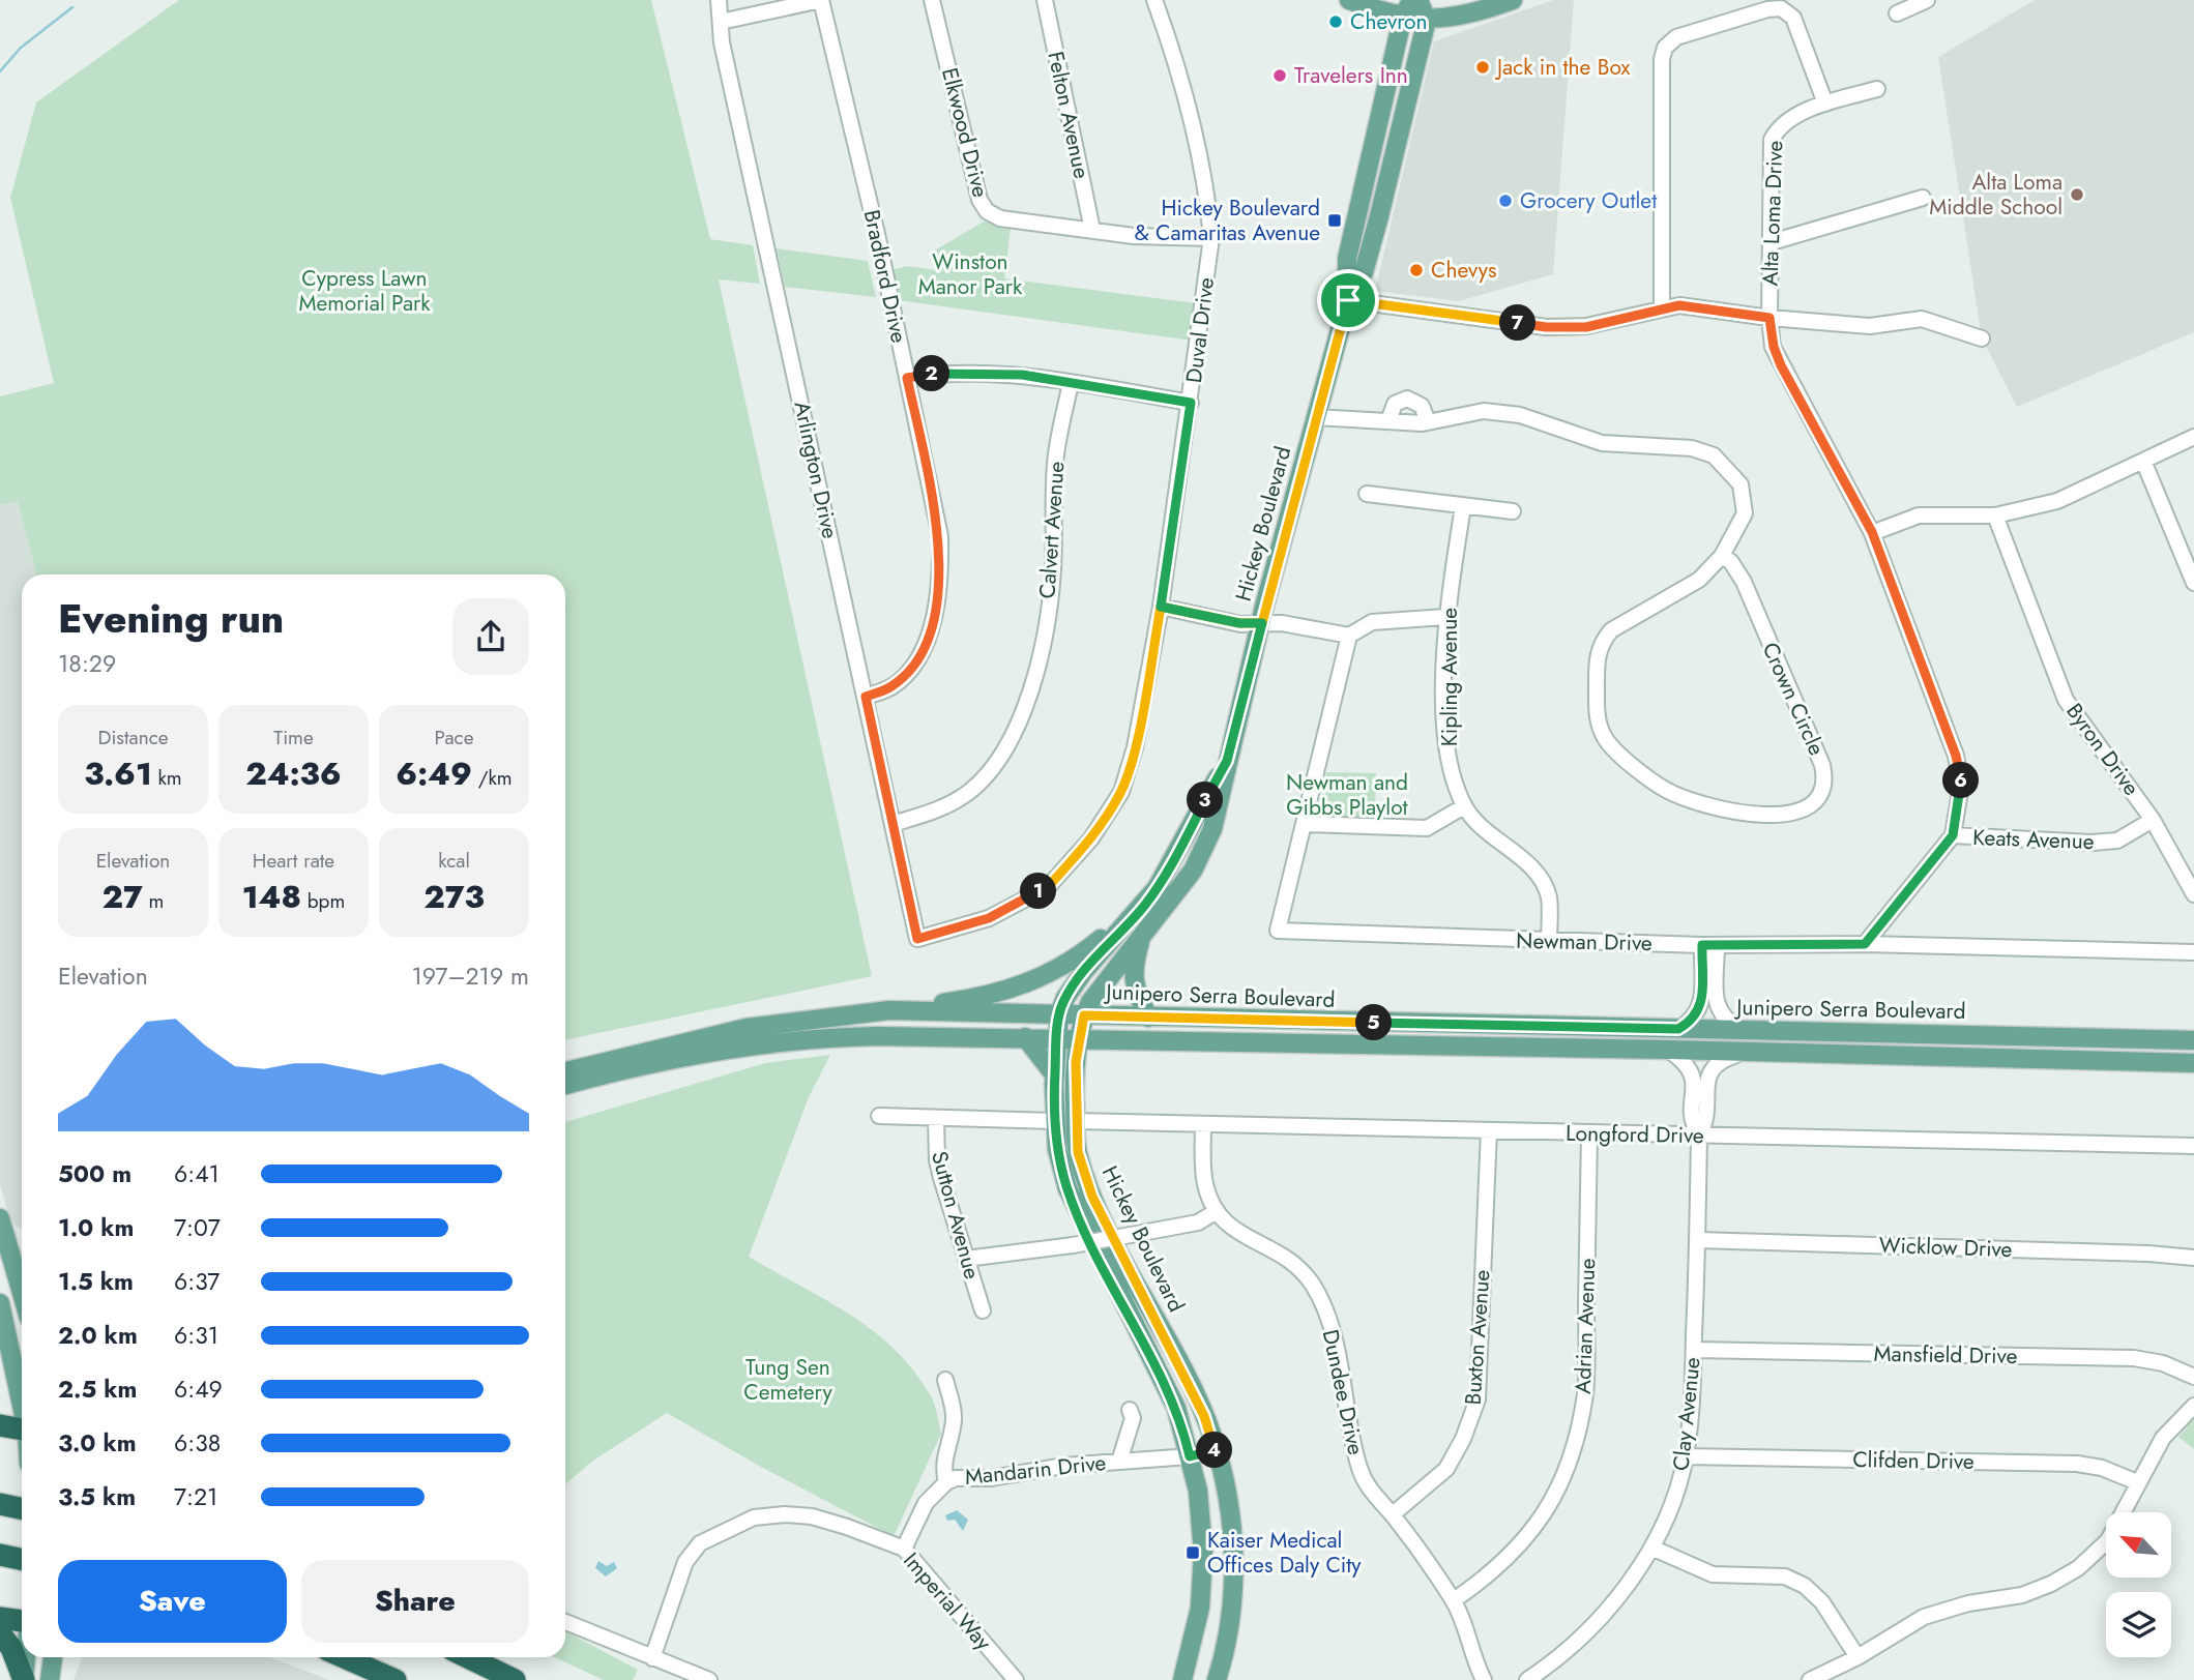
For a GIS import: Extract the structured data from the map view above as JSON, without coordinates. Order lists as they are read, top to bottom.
{
  "streets": {
    "main road": ["Hickey Boulevard", "Junipero Serra Boulevard"],
    "street": [
      "Felton Avenue",
      "Elkwood Drive",
      "Alta Loma Drive",
      "Bradford Drive",
      "Duval Drive",
      "Arlington Drive",
      "Calvert Avenue",
      "Kipling Avenue",
      "Crown Circle",
      "Byron Drive",
      "Keats Avenue",
      "Newman Drive",
      "Longford Drive",
      "Sutton Avenue",
      "Wicklow Drive",
      "Adrian Avenue",
      "Buxton Avenue",
      "Mansfield Drive",
      "Dundee Drive",
      "Clay Avenue",
      "Clifden Drive",
      "Mandarin Drive",
      "Imperial Way"
    ]
  },
  "crossings": [
    ["Felton Avenue", "Elkwood Drive"],
    ["Elkwood Drive", "Duval Drive"],
    ["Alta Loma Drive", "Keats Avenue"],
    ["Alta Loma Drive", "Newman Drive"],
    ["Bradford Drive", "Arlington Drive"],
    ["Duval Drive", "Arlington Drive"],
    ["Arlington Drive", "Calvert Avenue"],
    ["Hickey Boulevard", "Crown Circle"],
    ["Hickey Boulevard", "Junipero Serra Boulevard"],
    ["Hickey Boulevard", "Longford Drive"],
    ["Hickey Boulevard", "Mandarin Drive"],
    ["Kipling Avenue", "Newman Drive"],
    ["Byron Drive", "Keats Avenue"],
    ["Junipero Serra Boulevard", "Clay Avenue"],
    ["Longford Drive", "Adrian Avenue"],
    ["Longford Drive", "Buxton Avenue"],
    ["Longford Drive", "Dundee Drive"],
    ["Longford Drive", "Clay Avenue"],
    ["Wicklow Drive", "Clay Avenue"],
    ["Adrian Avenue", "Dundee Drive"],
    ["Buxton Avenue", "Dundee Drive"],
    ["Mansfield Drive", "Clay Avenue"],
    ["Clay Avenue", "Clifden Drive"],
    ["Mandarin Drive", "Imperial Way"]
  ],
  "parks": [
    "Winston Manor Park",
    "Cypress Lawn Memorial Park",
    "Newman and Gibbs Playlot",
    "Tung Sen Cemetery"
  ],
  "places": {
    "other": [
      "Chevron",
      "Jack in the Box",
      "Travelers Inn",
      "Alta Loma Middle School",
      "Grocery Outlet",
      "Chevys"
    ],
    "transit": ["Hickey Boulevard & Camaritas Avenue", "Kaiser Medical Offices Daly City"]
  },
  "north": "top left",
  "page": {
    "pins": [
      "7",
      "2",
      "6",
      "3",
      "1",
      "5",
      "4"
    ],
    "heading": ["Evening run", "18:29"],
    "stats": [
      ["Distance", "3.61 km"],
      ["Time", "24:36"],
      ["Pace", "6:49 /km"],
      ["Elevation", "27 m"],
      ["Heart rate", "148 bpm"],
      ["kcal", "273"]
    ],
    "chart": ["Elevation", "197–219 m"],
    "list": [
      {
        "name": "500 m",
        "note": "6:41"
      },
      {
        "name": "1.0 km",
        "note": "7:07"
      },
      {
        "name": "1.5 km",
        "note": "6:37"
      },
      {
        "name": "2.0 km",
        "note": "6:31"
      },
      {
        "name": "2.5 km",
        "note": "6:49"
      },
      {
        "name": "3.0 km",
        "note": "6:38"
      },
      {
        "name": "3.5 km",
        "note": "7:21"
      }
    ],
    "buttons": ["Save", "Share"]
  }
}
